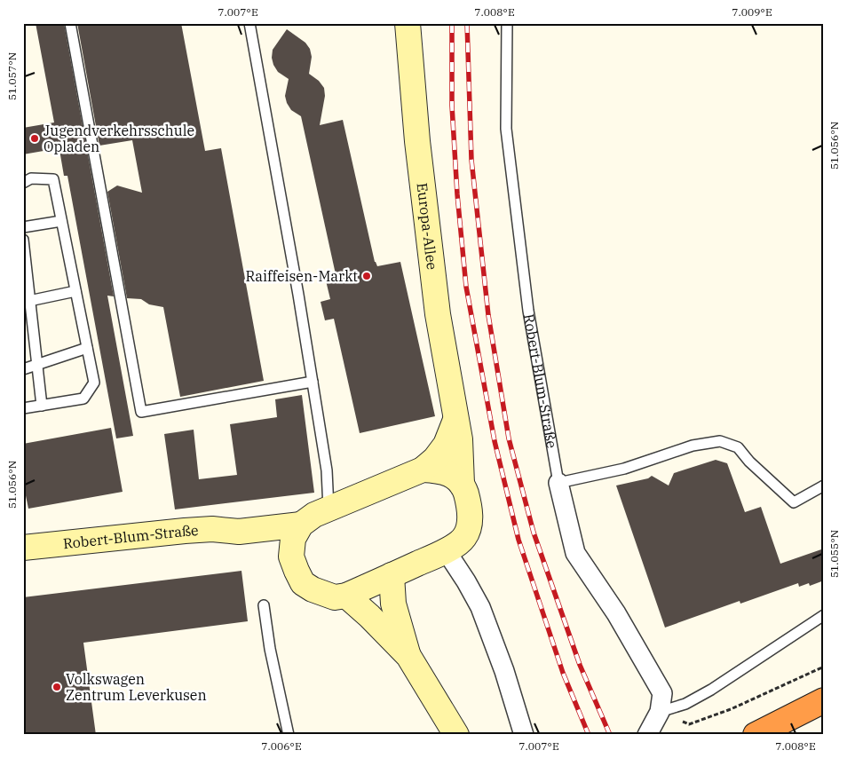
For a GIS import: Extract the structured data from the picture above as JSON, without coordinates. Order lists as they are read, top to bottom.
{
  "streets": {
    "main road": ["Europa-Allee", "Robert-Blum-Straße"]
  },
  "places": ["Jugendverkehrsschule Opladen", "Raiffeisen-Markt", "Volkswagen Zentrum Leverkusen"],
  "coordinates": [
    "7.007°E",
    "7.008°E",
    "7.009°E",
    "51.057°N",
    "51.056°N",
    "51.055°N",
    "7.006°E"
  ]
}
